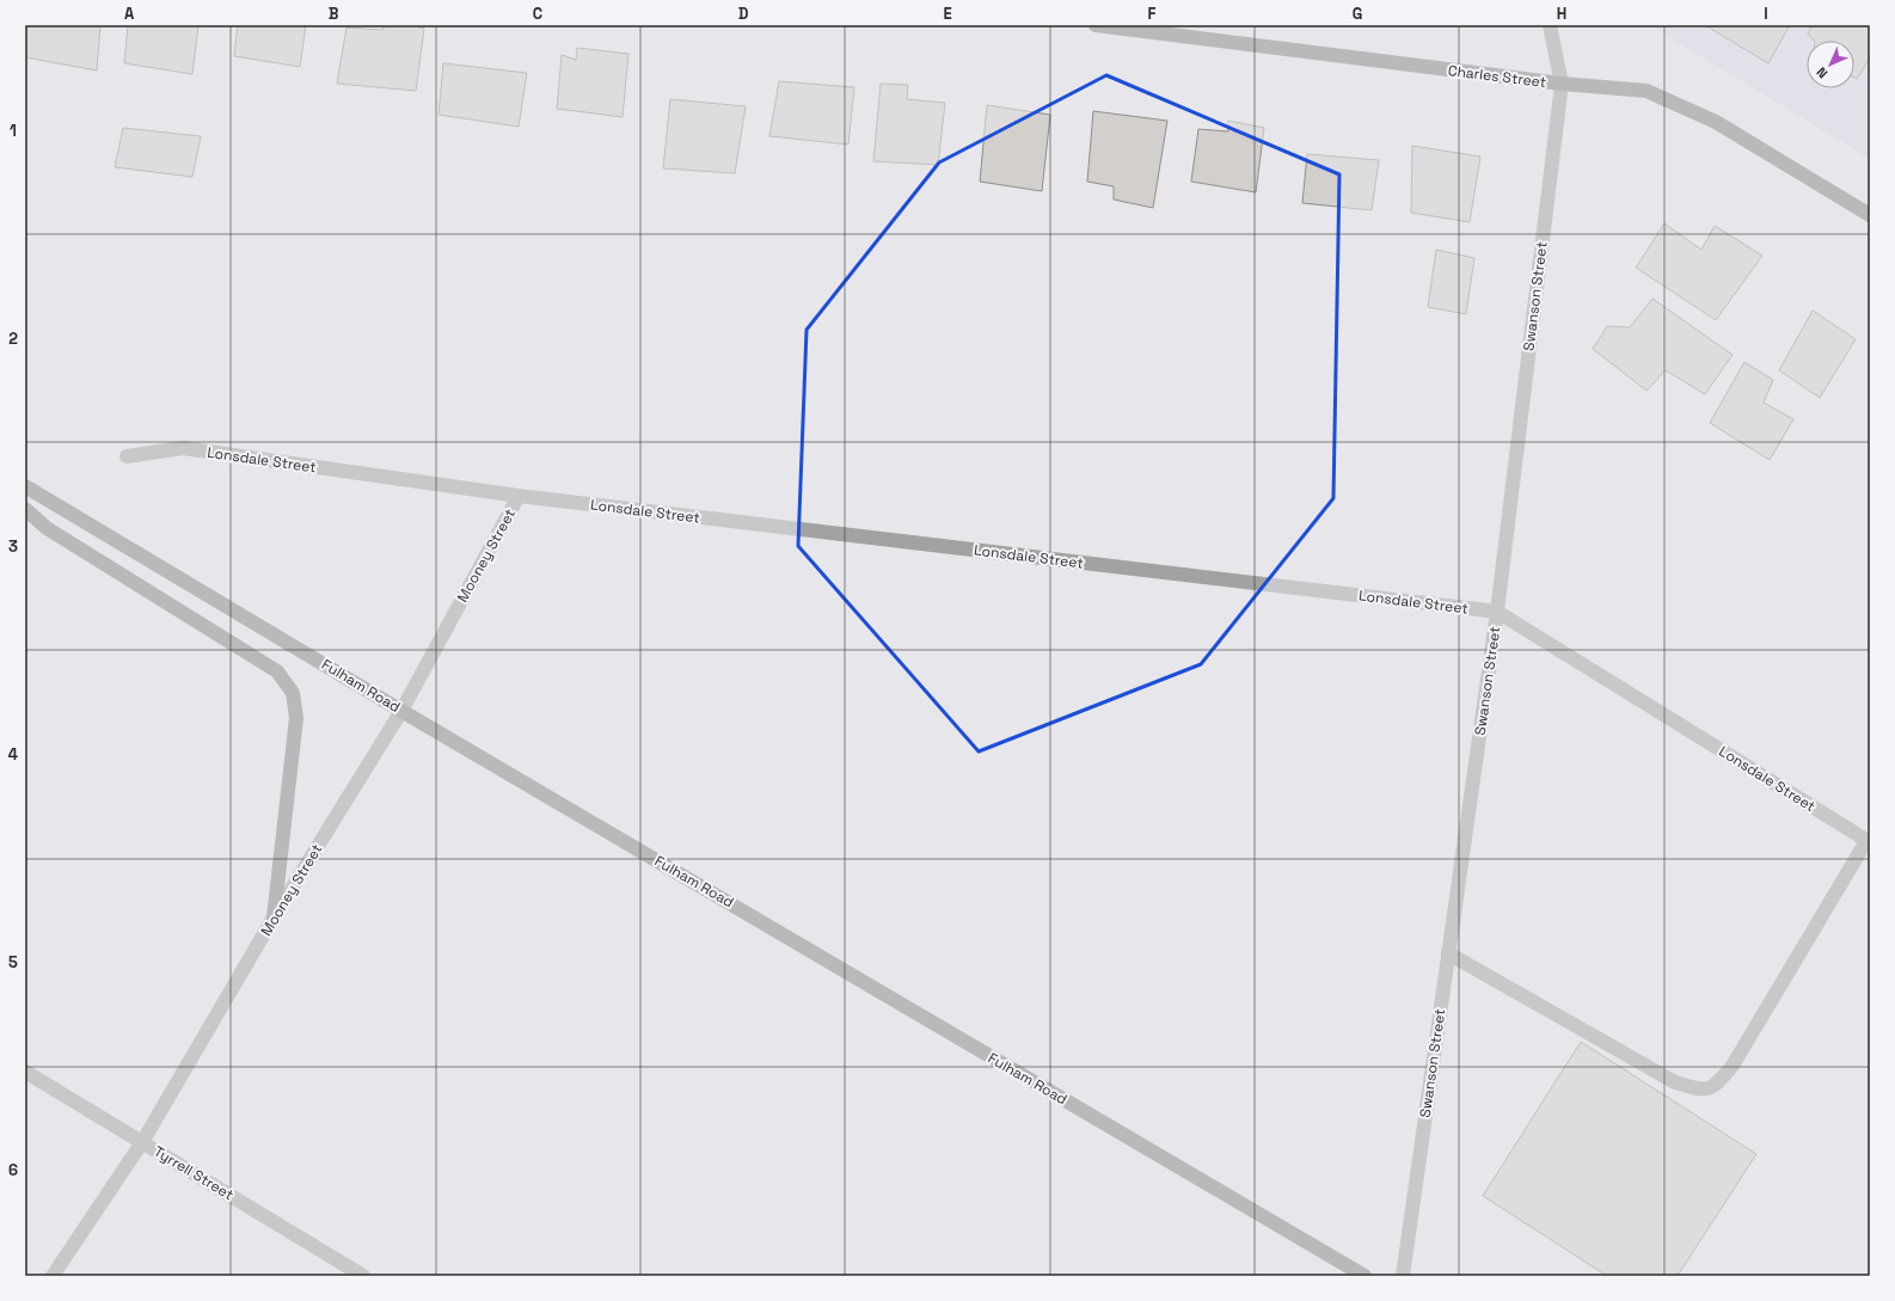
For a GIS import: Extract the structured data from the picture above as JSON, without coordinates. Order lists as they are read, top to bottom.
{
  "streets": {
    "street": [
      "Charles Street",
      "Swanson Street",
      "Lonsdale Street",
      "Mooney Street",
      "Fulham Road",
      "Tyrrell Street"
    ]
  },
  "crossings": [
    ["Charles Street", "Swanson Street"],
    ["Swanson Street", "Lonsdale Street"],
    ["Lonsdale Street", "Mooney Street"],
    ["Mooney Street", "Fulham Road"],
    ["Mooney Street", "Tyrrell Street"]
  ],
  "north": "bottom left",
  "grid": {
    "columns": [
      "A",
      "B",
      "C",
      "D",
      "E",
      "F",
      "G",
      "H",
      "I"
    ],
    "rows": [
      "1",
      "2",
      "3",
      "4",
      "5",
      "6"
    ]
  }
}
